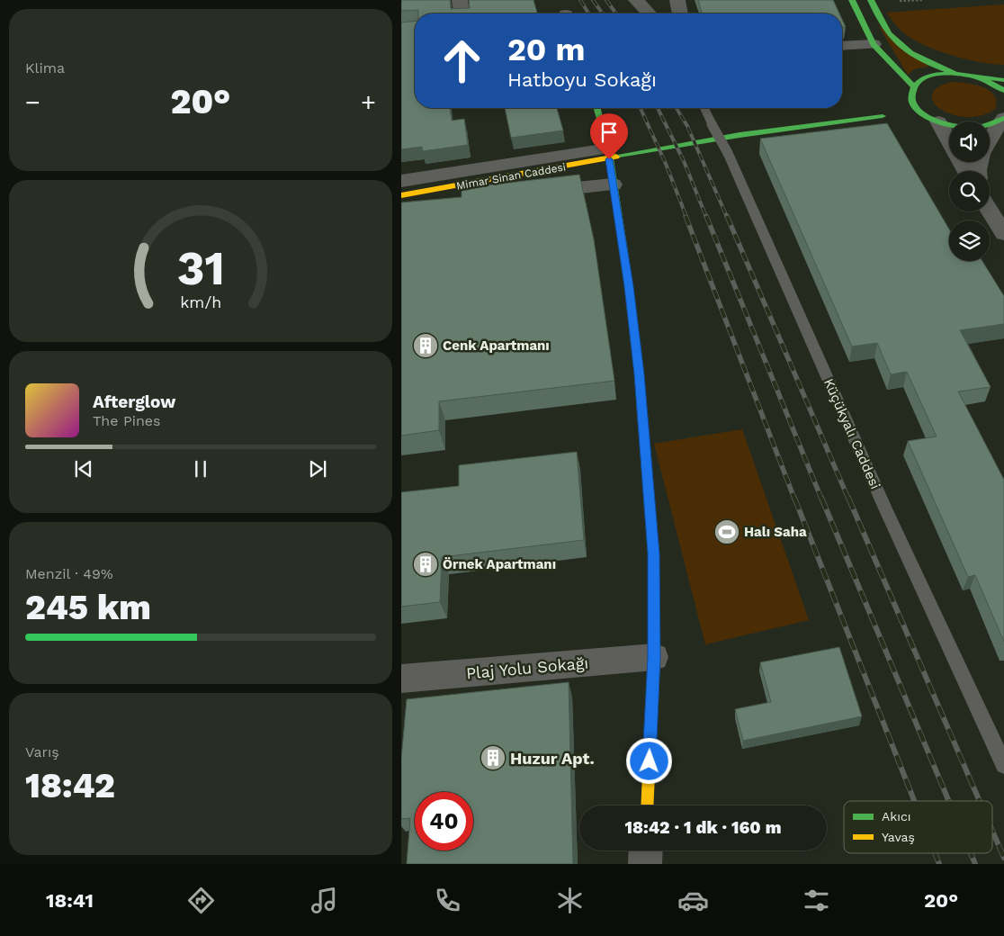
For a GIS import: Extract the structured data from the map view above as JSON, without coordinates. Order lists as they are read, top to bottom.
{
  "streets": {
    "main road": ["Mimar Sinan Caddesi"],
    "street": ["Plaj Yolu Sokağı"],
    "lane": ["Küçükyalı Caddesi"]
  },
  "places": {
    "building": ["Cenk Apartmanı", "Örnek Apartmanı", "Huzur Apt."],
    "sports": ["Halı Saha"]
  },
  "legend": ["Akıcı", "Yavaş"],
  "page": {
    "tile": [
      "Klima",
      ["Menzil · 49%", "245 km"],
      ["Varış", "18:42"]
    ],
    "turn": ["20 m", "Hatboyu Sokağı"],
    "heat": ["−", "20°", "+"],
    "song": ["Afterglow", "The Pines"],
    "limit": "40",
    "trip": "18:42 · 1 dk · 160 m",
    "tabs": ["18:41", "20°"],
    "gauge": ["31", "km/h"]
  }
}
